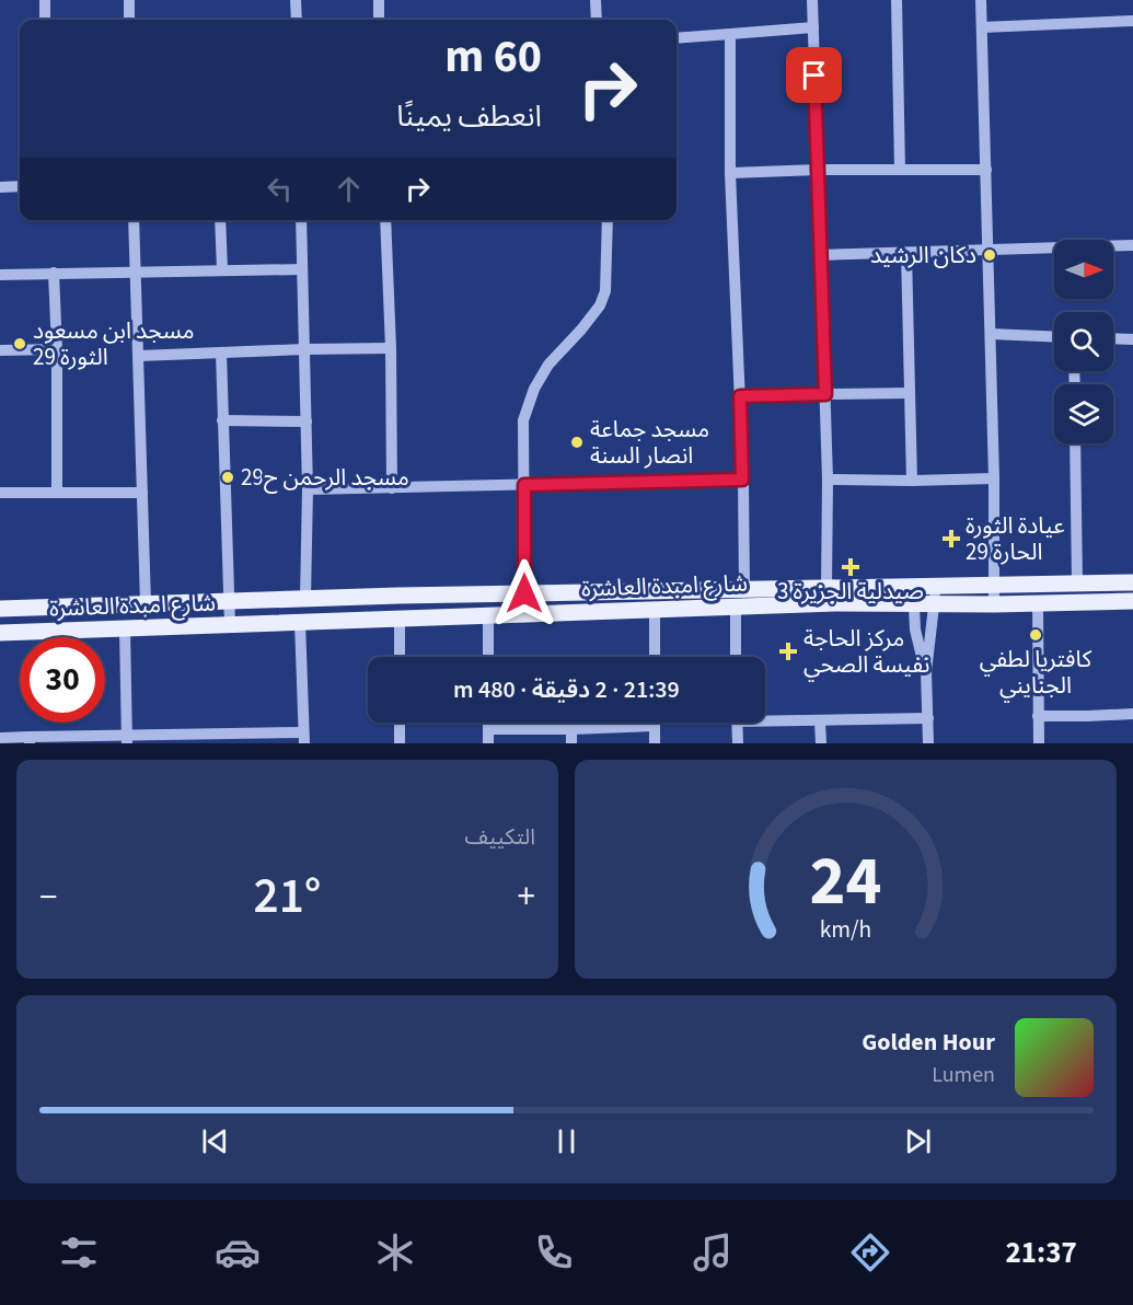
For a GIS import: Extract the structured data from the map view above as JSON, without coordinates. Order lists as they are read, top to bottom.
{
  "streets": {
    "main road": ["شارع امبدة العاشرة"]
  },
  "places": {
    "other": [
      "دكان الرشيد",
      "مسجد ابن مسعود الثورة 29",
      "مسجد جماعة انصار السنة",
      "مسجد الرحمن ح29",
      "كافتريا لطفي الجنايني"
    ],
    "health": ["عيادة الثورة الحارة 29", "صيدلية الجزيرة 3", "مركز الحاجة نفيسة الصحي"]
  },
  "north": "right",
  "page": {
    "turn": ["60 m", "انعطف يمينًا"],
    "limit": "30",
    "trip": "21:39 · 2 دقيقة · 480 m",
    "tile": "التكييف",
    "heat": ["−", "21°", "+"],
    "song": ["Golden Hour", "Lumen"],
    "tabs": "21:37",
    "gauge": ["24", "km/h"]
  }
}
